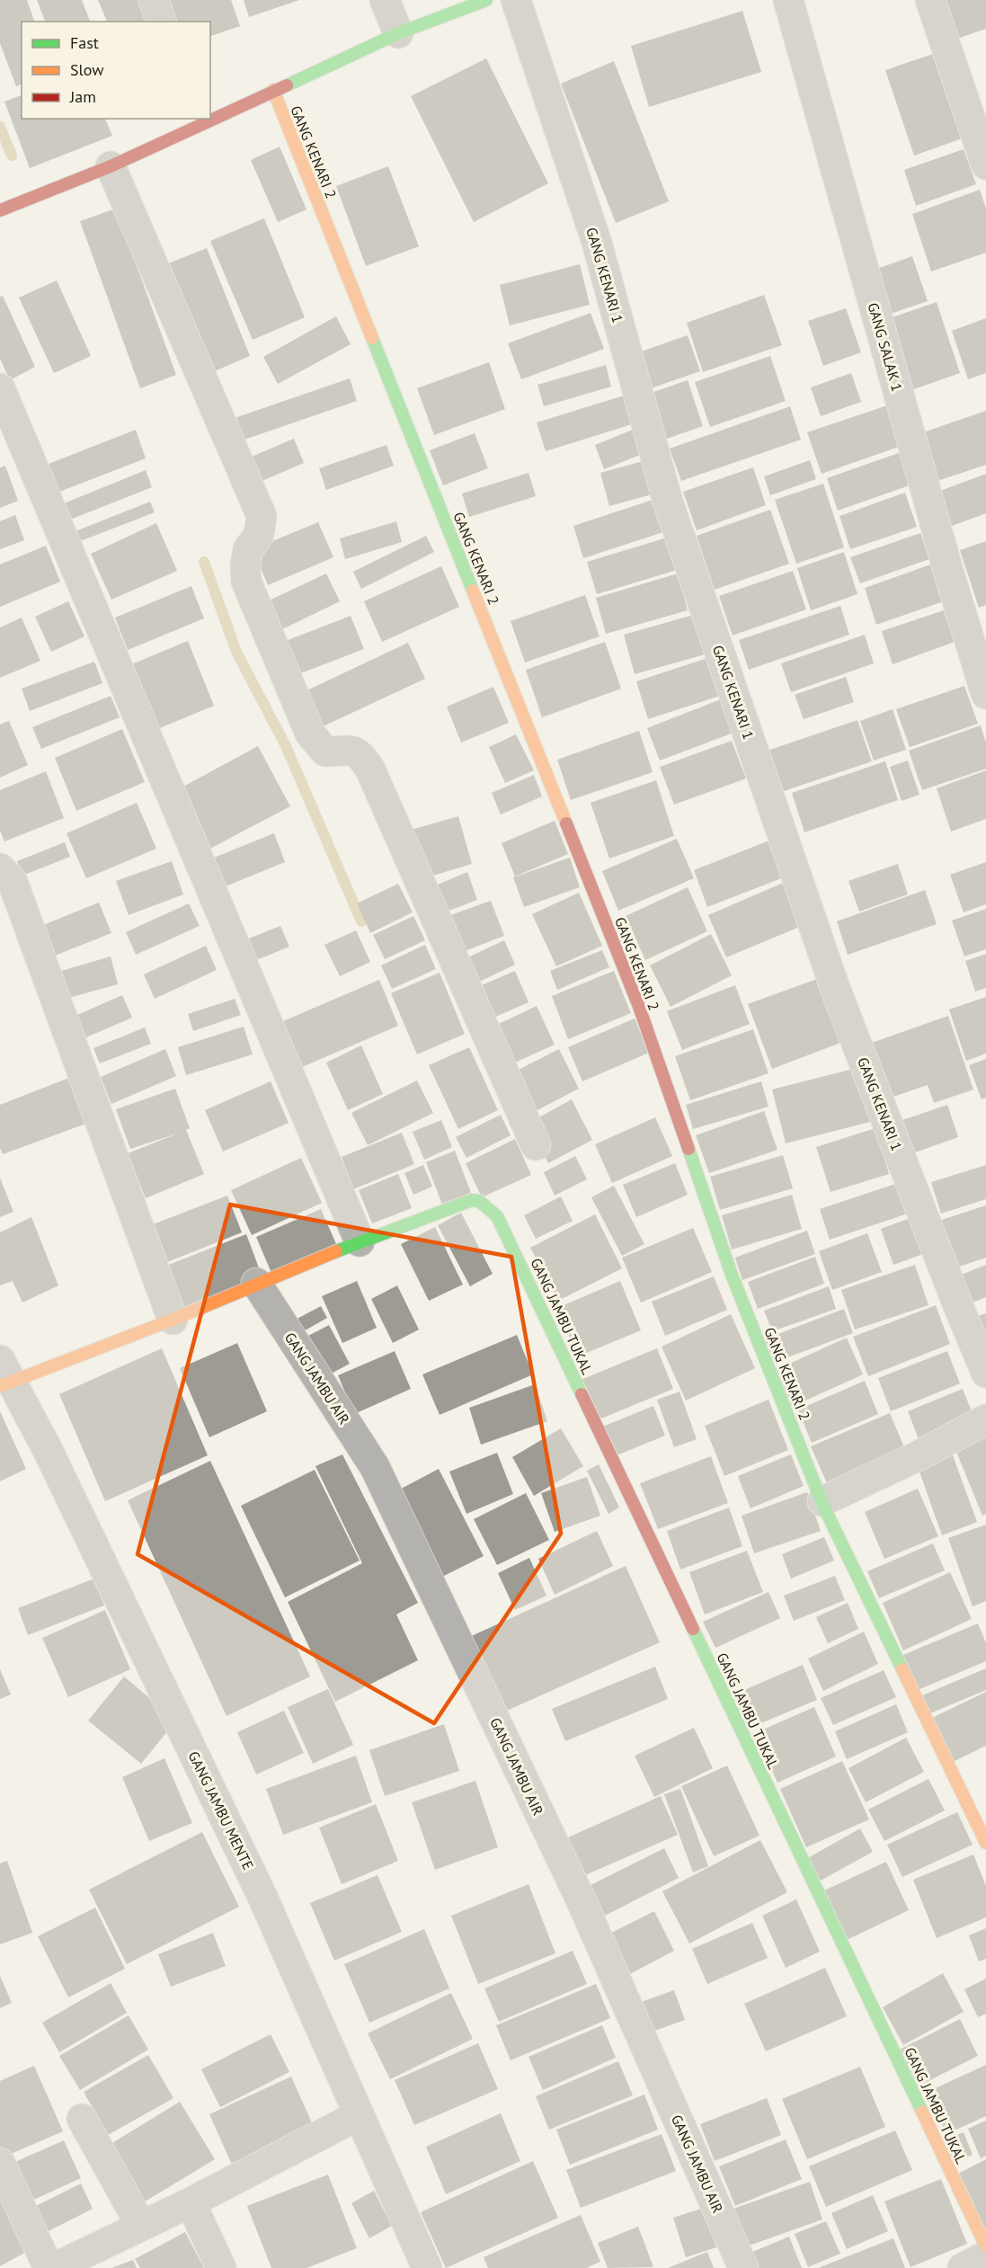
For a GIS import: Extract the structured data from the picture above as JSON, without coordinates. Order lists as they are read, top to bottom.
{
  "streets": {
    "street": [
      "GANG KENARI 2",
      "GANG KENARI 1",
      "GANG SALAK 1",
      "GANG JAMBU TUKAL",
      "GANG JAMBU AIR",
      "GANG JAMBU MENTE"
    ]
  },
  "legend": ["Fast", "Slow", "Jam"]
}
